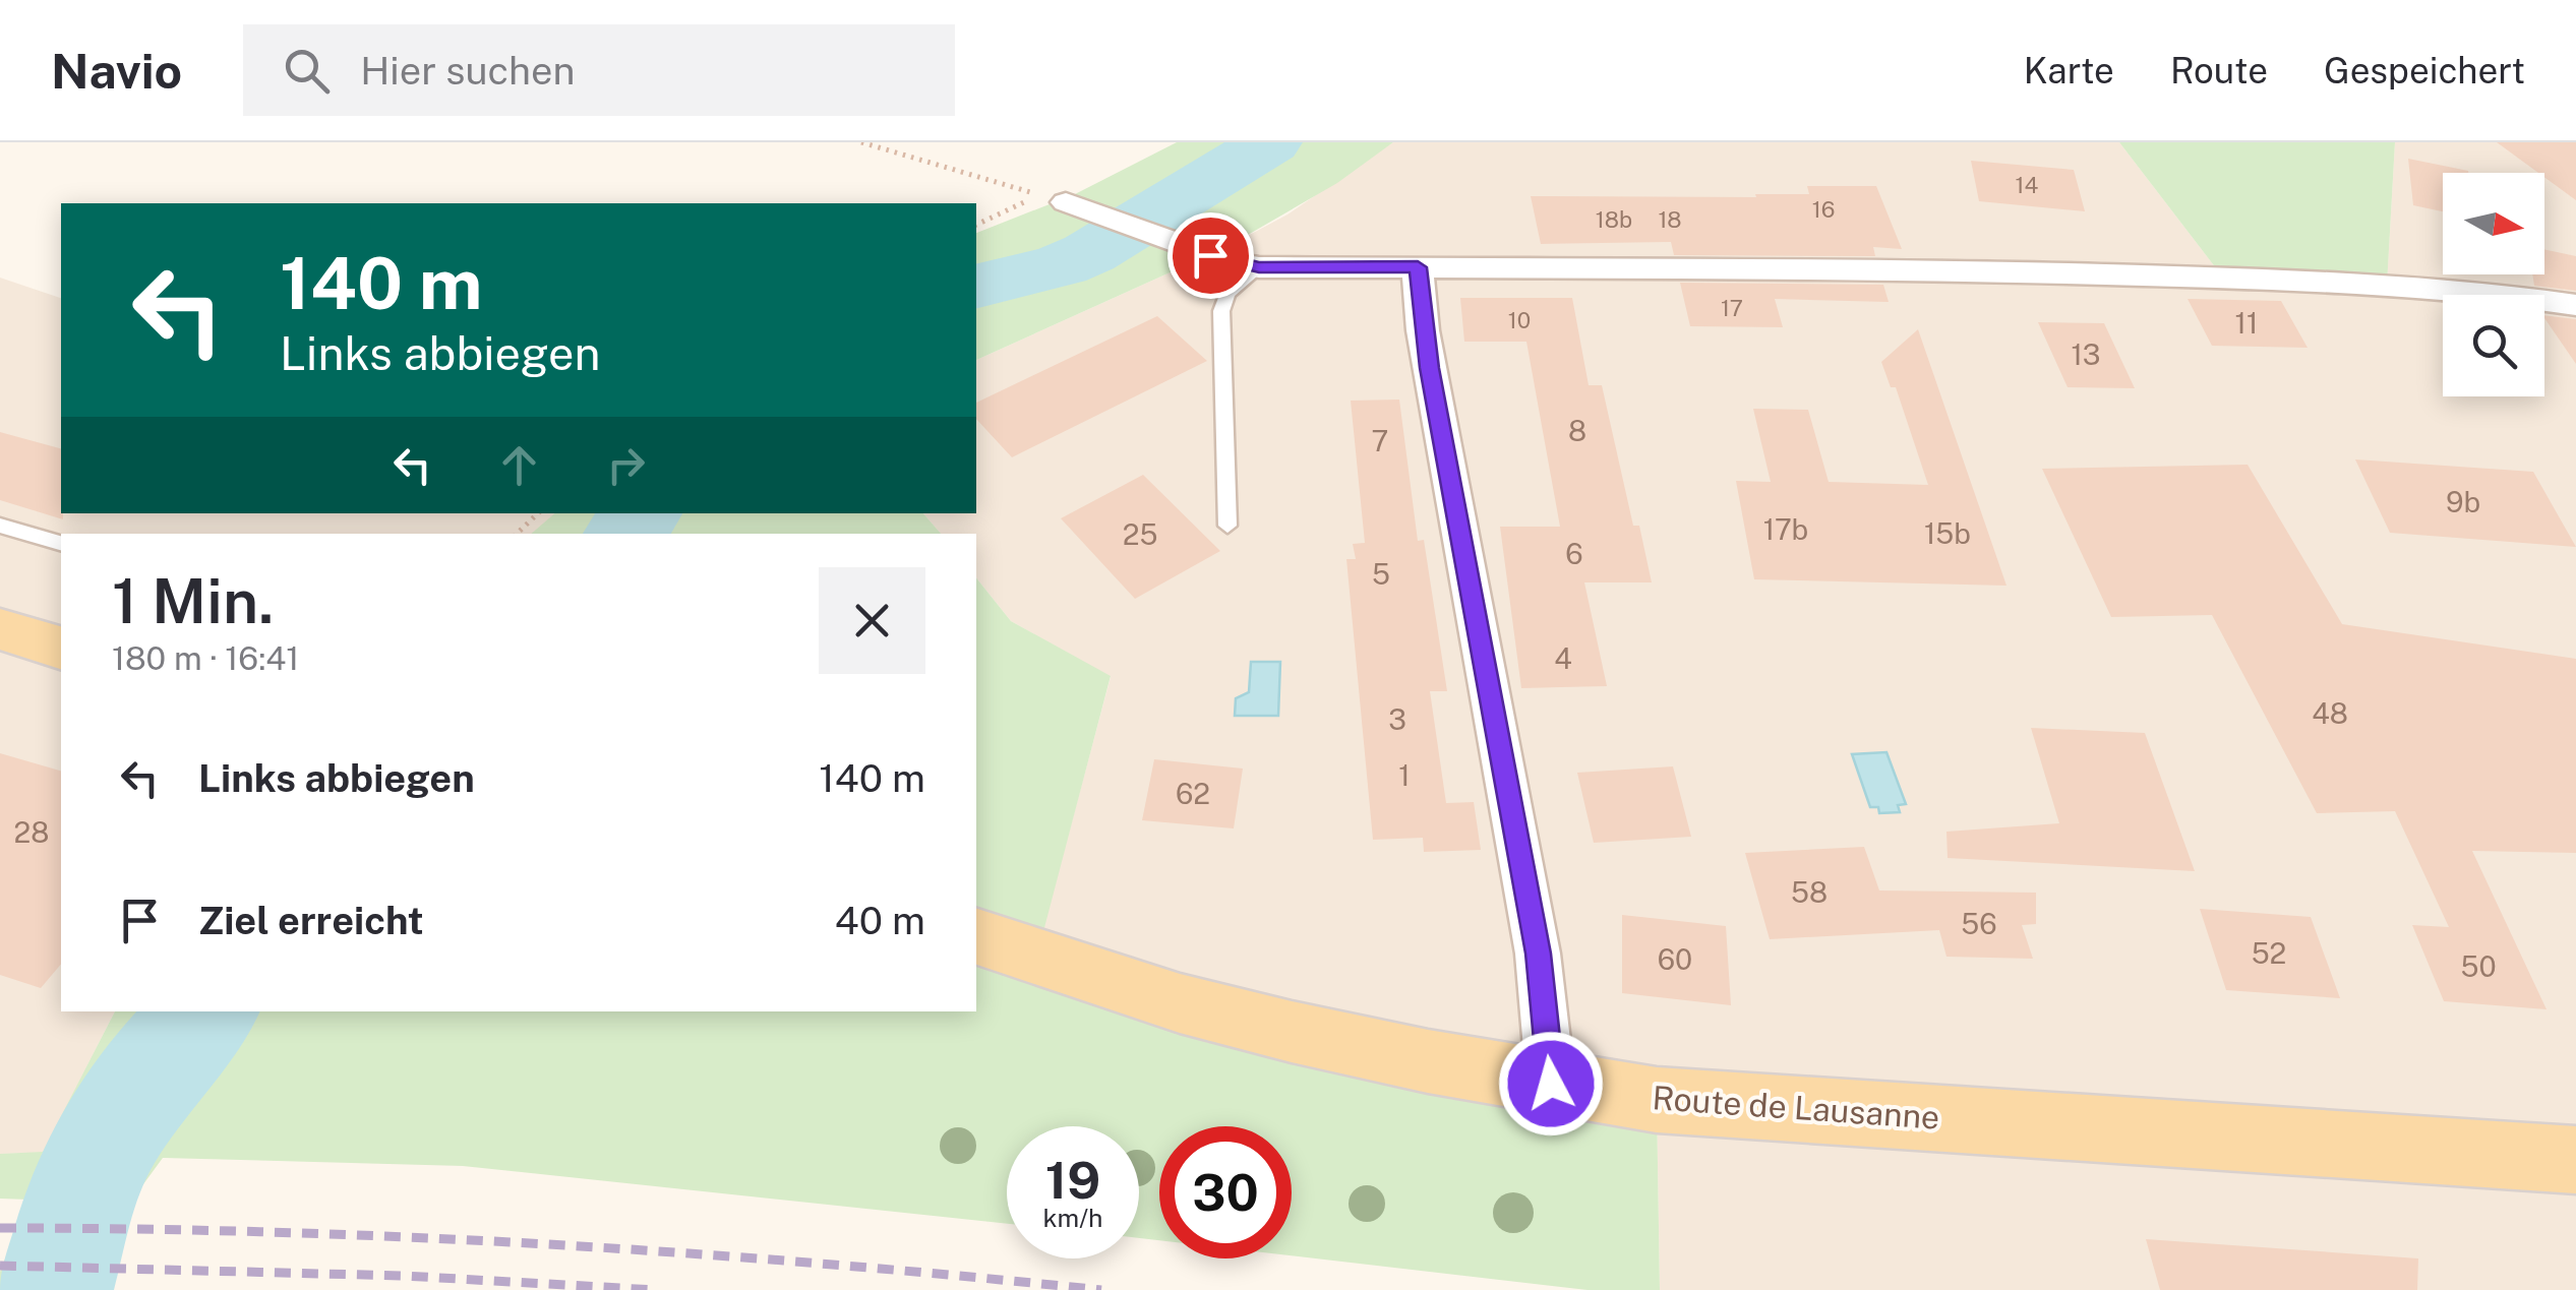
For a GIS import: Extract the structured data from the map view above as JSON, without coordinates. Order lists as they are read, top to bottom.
{
  "streets": {
    "main road": ["Route de Lausanne"]
  },
  "house_numbers": [
    "14",
    "16",
    "18b",
    "18",
    "17",
    "10",
    "11",
    "13",
    "8",
    "7",
    "9b",
    "17b",
    "15b",
    "25",
    "6",
    "5",
    "4",
    "48",
    "3",
    "1",
    "62",
    "28",
    "58",
    "56",
    "52",
    "60",
    "50"
  ],
  "north": "right",
  "page": {
    "header": "Navio",
    "search": "Hier suchen",
    "nav": ["Karte", "Route", "Gespeichert"],
    "turn": ["140 m", "Links abbiegen"],
    "heading": ["1 Min.", "180 m · 16:41"],
    "list": [
      {
        "name": "Links abbiegen",
        "value": "140 m"
      },
      {
        "name": "Ziel erreicht",
        "value": "40 m"
      }
    ],
    "speed": "19 km/h",
    "limit": "30"
  }
}
